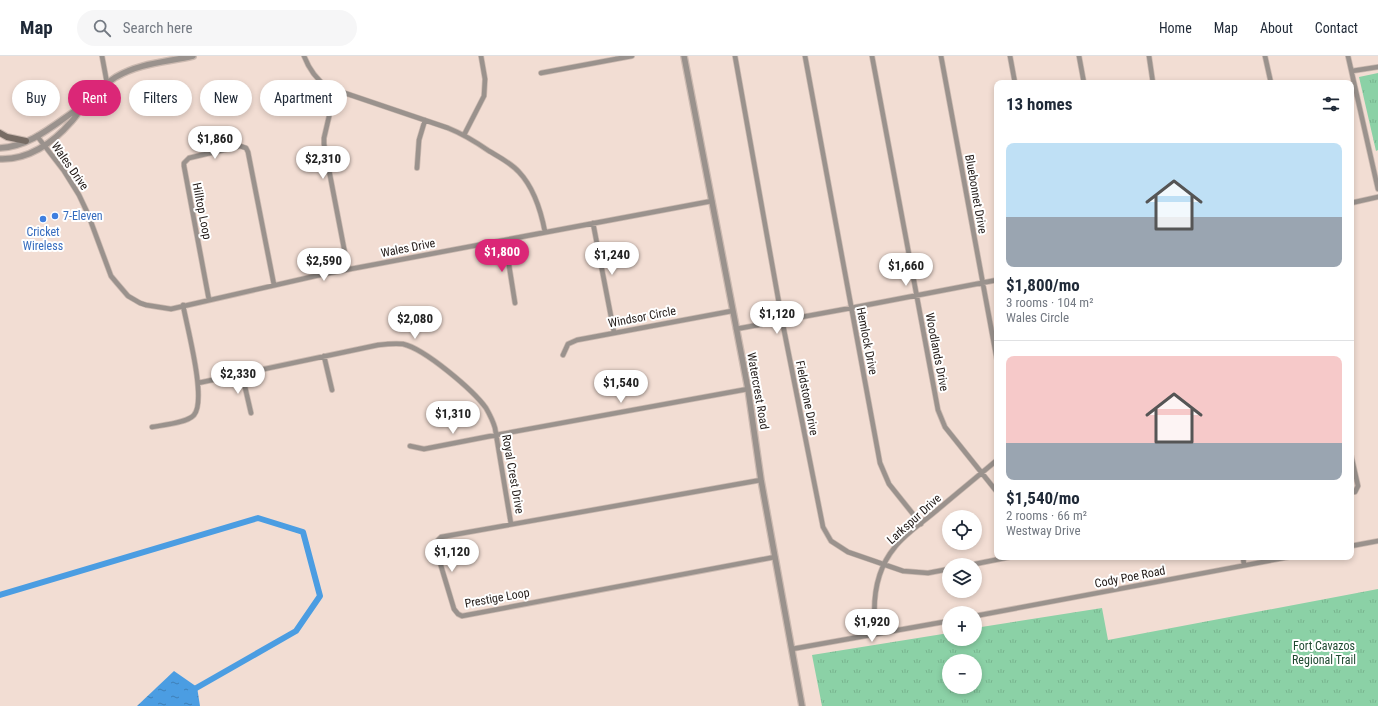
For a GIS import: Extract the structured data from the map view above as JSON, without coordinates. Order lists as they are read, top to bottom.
{
  "streets": {
    "street": [
      "Wales Drive",
      "Bluebonnet Drive",
      "Hilltop Loop",
      "Windsor Circle",
      "Hemlock Drive",
      "Woodlands Drive",
      "Watercrest Road",
      "Fieldstone Drive",
      "Royal Crest Drive",
      "Larkspur Drive",
      "Cody Poe Road",
      "Prestige Loop"
    ]
  },
  "crossings": [
    ["Wales Drive", "Hilltop Loop"],
    ["Wales Drive", "Watercrest Road"],
    ["Windsor Circle", "Watercrest Road"],
    ["Hemlock Drive", "Larkspur Drive"],
    ["Woodlands Drive", "Larkspur Drive"],
    ["Watercrest Road", "Prestige Loop"],
    ["Fieldstone Drive", "Larkspur Drive"],
    ["Royal Crest Drive", "Prestige Loop"]
  ],
  "parks": ["Fort Cavazos Regional Trail"],
  "places": ["7-Eleven", "Cricket Wireless"],
  "page": {
    "header": "Map",
    "search": "Search here",
    "nav": [
      "Home",
      "Map",
      "About",
      "Contact"
    ],
    "chip": [
      "Buy",
      "Rent",
      "Filters",
      "New",
      "Apartment"
    ],
    "heading": "13 homes",
    "price": [
      "$1,860",
      "$2,310",
      "$1,800",
      "$1,240",
      "$2,590",
      "$1,660",
      "$1,120",
      "$2,080",
      "$2,330",
      "$1,540",
      "$1,310",
      "$1,120",
      "$1,920"
    ],
    "list": [
      {
        "name": "$1,800/mo",
        "note": "3 rooms · 104 m² · Wales Circle"
      },
      {
        "name": "$1,540/mo",
        "note": "2 rooms · 66 m² · Westway Drive"
      }
    ],
    "map_buttons": ["+", "−"]
  }
}
